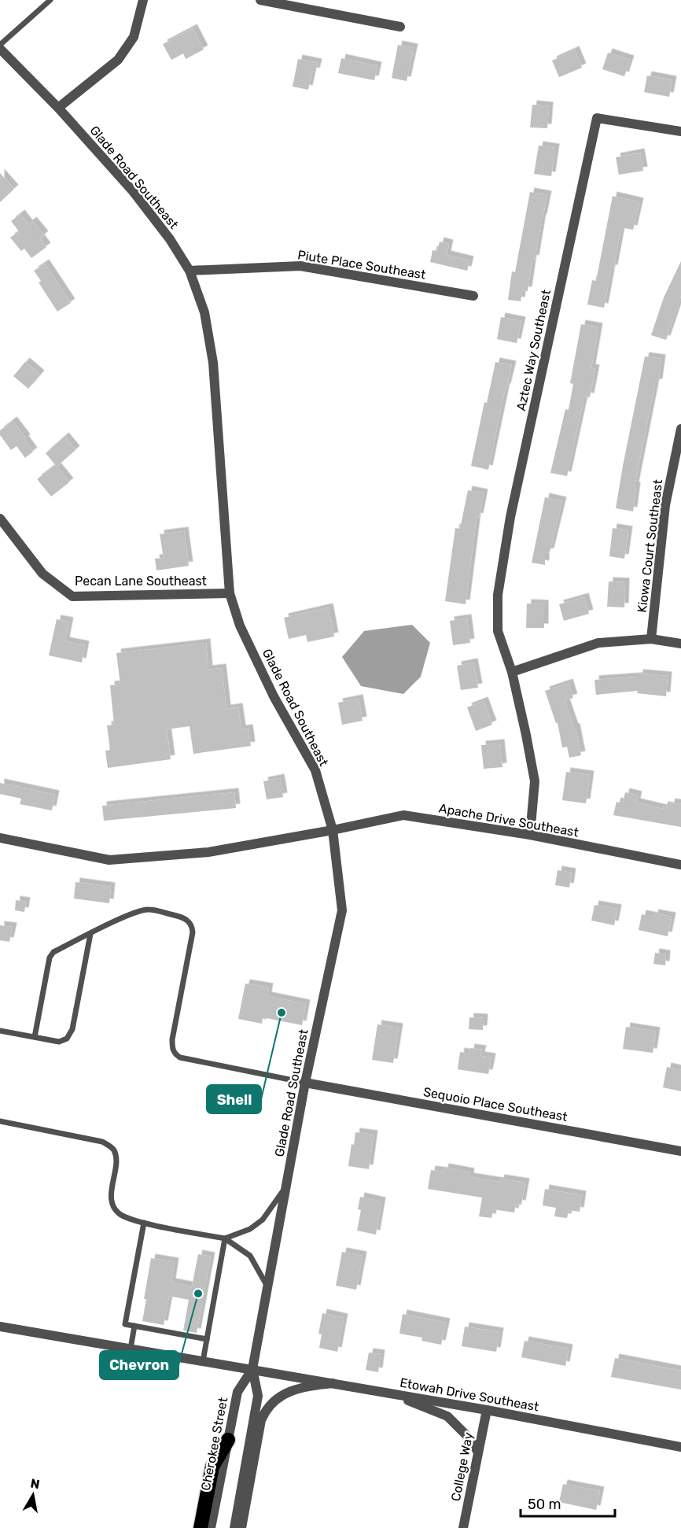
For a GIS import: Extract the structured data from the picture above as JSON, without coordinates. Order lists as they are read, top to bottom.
{
  "streets": {
    "street": [
      "Glade Road Southeast",
      "Piute Place Southeast",
      "Aztec Way Southeast",
      "Kiowa Court Southeast",
      "Pecan Lane Southeast",
      "Apache Drive Southeast",
      "Sequoio Place Southeast",
      "Etowah Drive Southeast",
      "Cherokee Street",
      "College Way"
    ]
  },
  "crossings": [
    ["Glade Road Southeast", "Piute Place Southeast"],
    ["Glade Road Southeast", "Pecan Lane Southeast"],
    ["Glade Road Southeast", "Apache Drive Southeast"],
    ["Glade Road Southeast", "Sequoio Place Southeast"],
    ["Glade Road Southeast", "Etowah Drive Southeast"],
    ["Glade Road Southeast", "Cherokee Street"],
    ["Aztec Way Southeast", "Apache Drive Southeast"],
    ["Etowah Drive Southeast", "Cherokee Street"],
    ["Etowah Drive Southeast", "College Way"]
  ],
  "places": ["Shell", "Chevron"],
  "scale_bar": "50 m",
  "north": "top"
}
